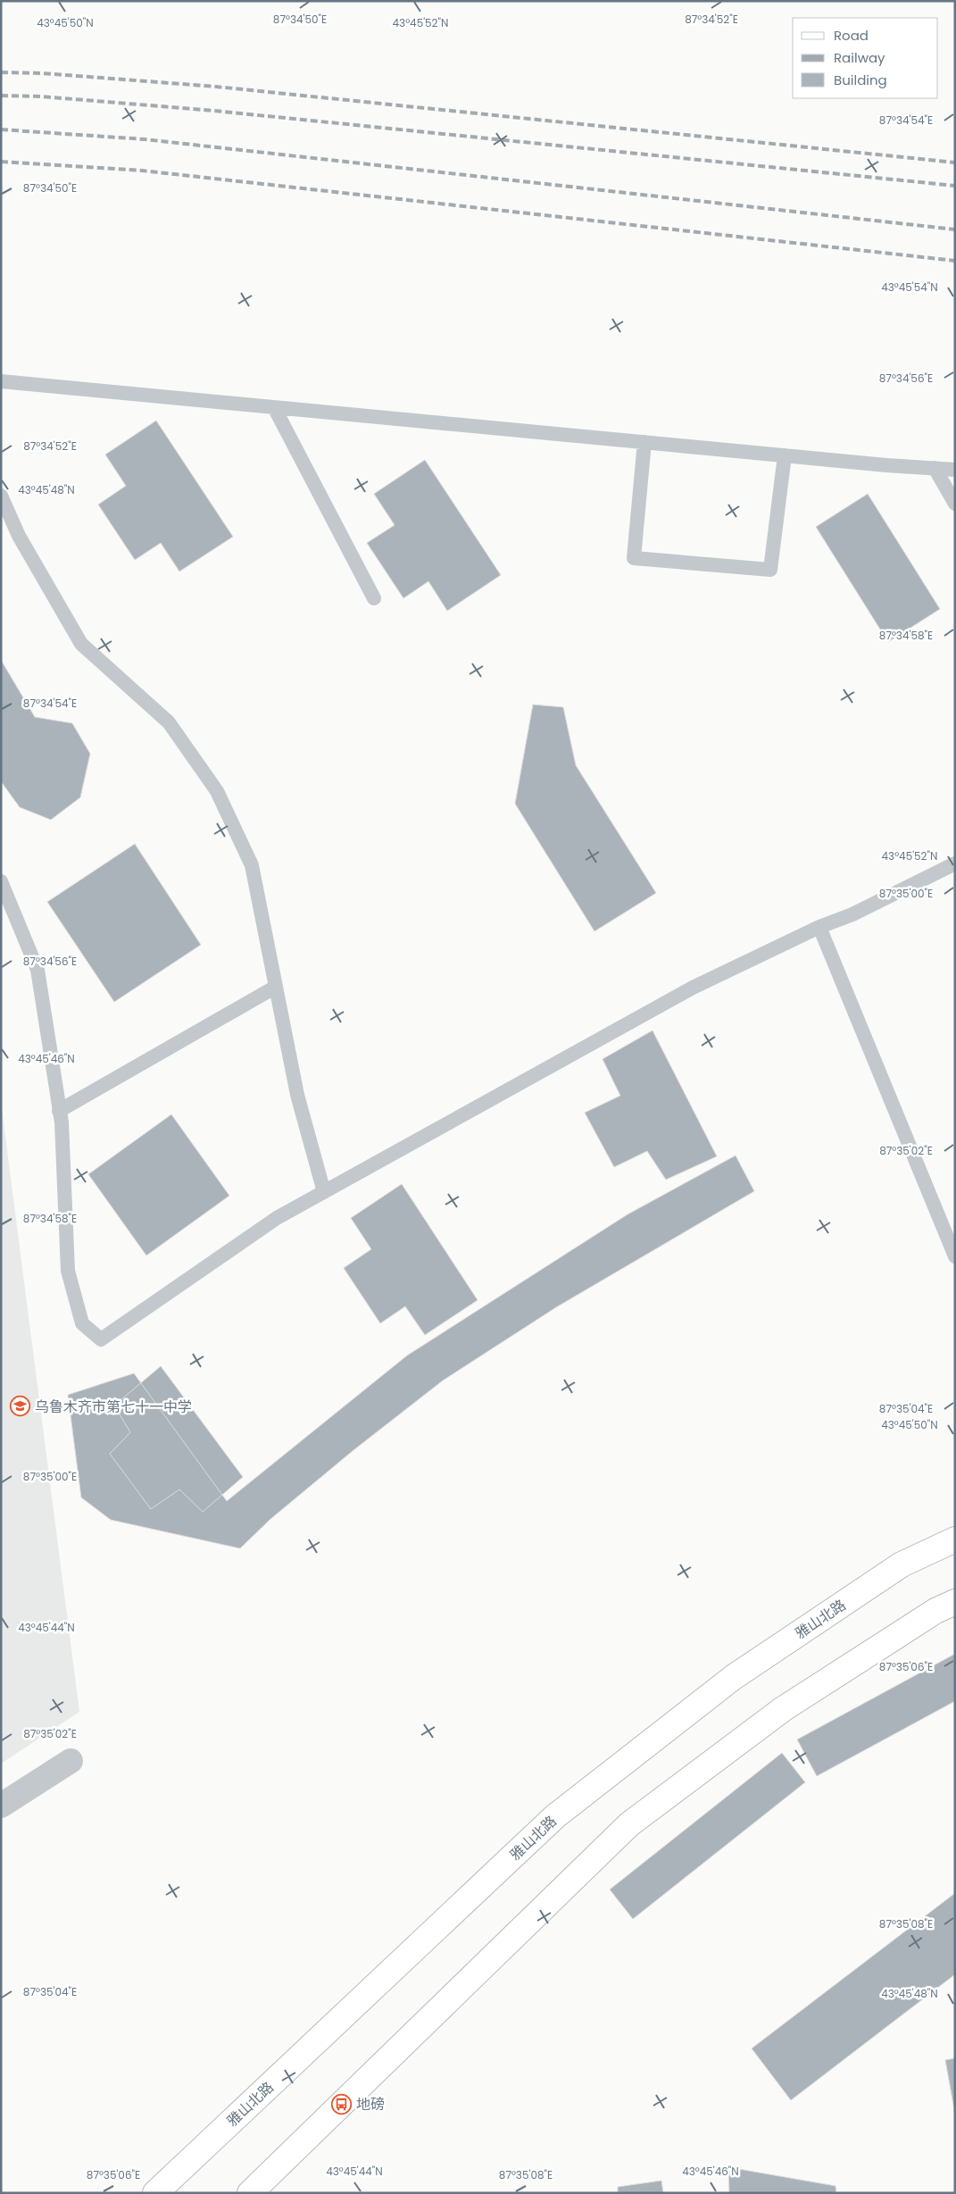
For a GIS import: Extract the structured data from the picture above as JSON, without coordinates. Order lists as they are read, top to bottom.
{
  "streets": {
    "main road": ["雅山北路"]
  },
  "places": {
    "school or university": ["乌鲁木齐市第七十一中学"],
    "bus stop": ["地磅"]
  },
  "legend": ["Road", "Railway", "Building"],
  "coordinates": [
    "87°34'50\"E",
    "87°34'52\"E",
    "43°45'50\"N",
    "43°45'52\"N",
    "87°34'54\"E",
    "43°45'54\"N",
    "87°34'56\"E",
    "43°45'48\"N",
    "87°34'58\"E",
    "87°35'00\"E",
    "43°45'46\"N",
    "87°35'02\"E",
    "87°35'04\"E",
    "43°45'44\"N",
    "87°35'06\"E",
    "87°35'08\"E"
  ]
}
